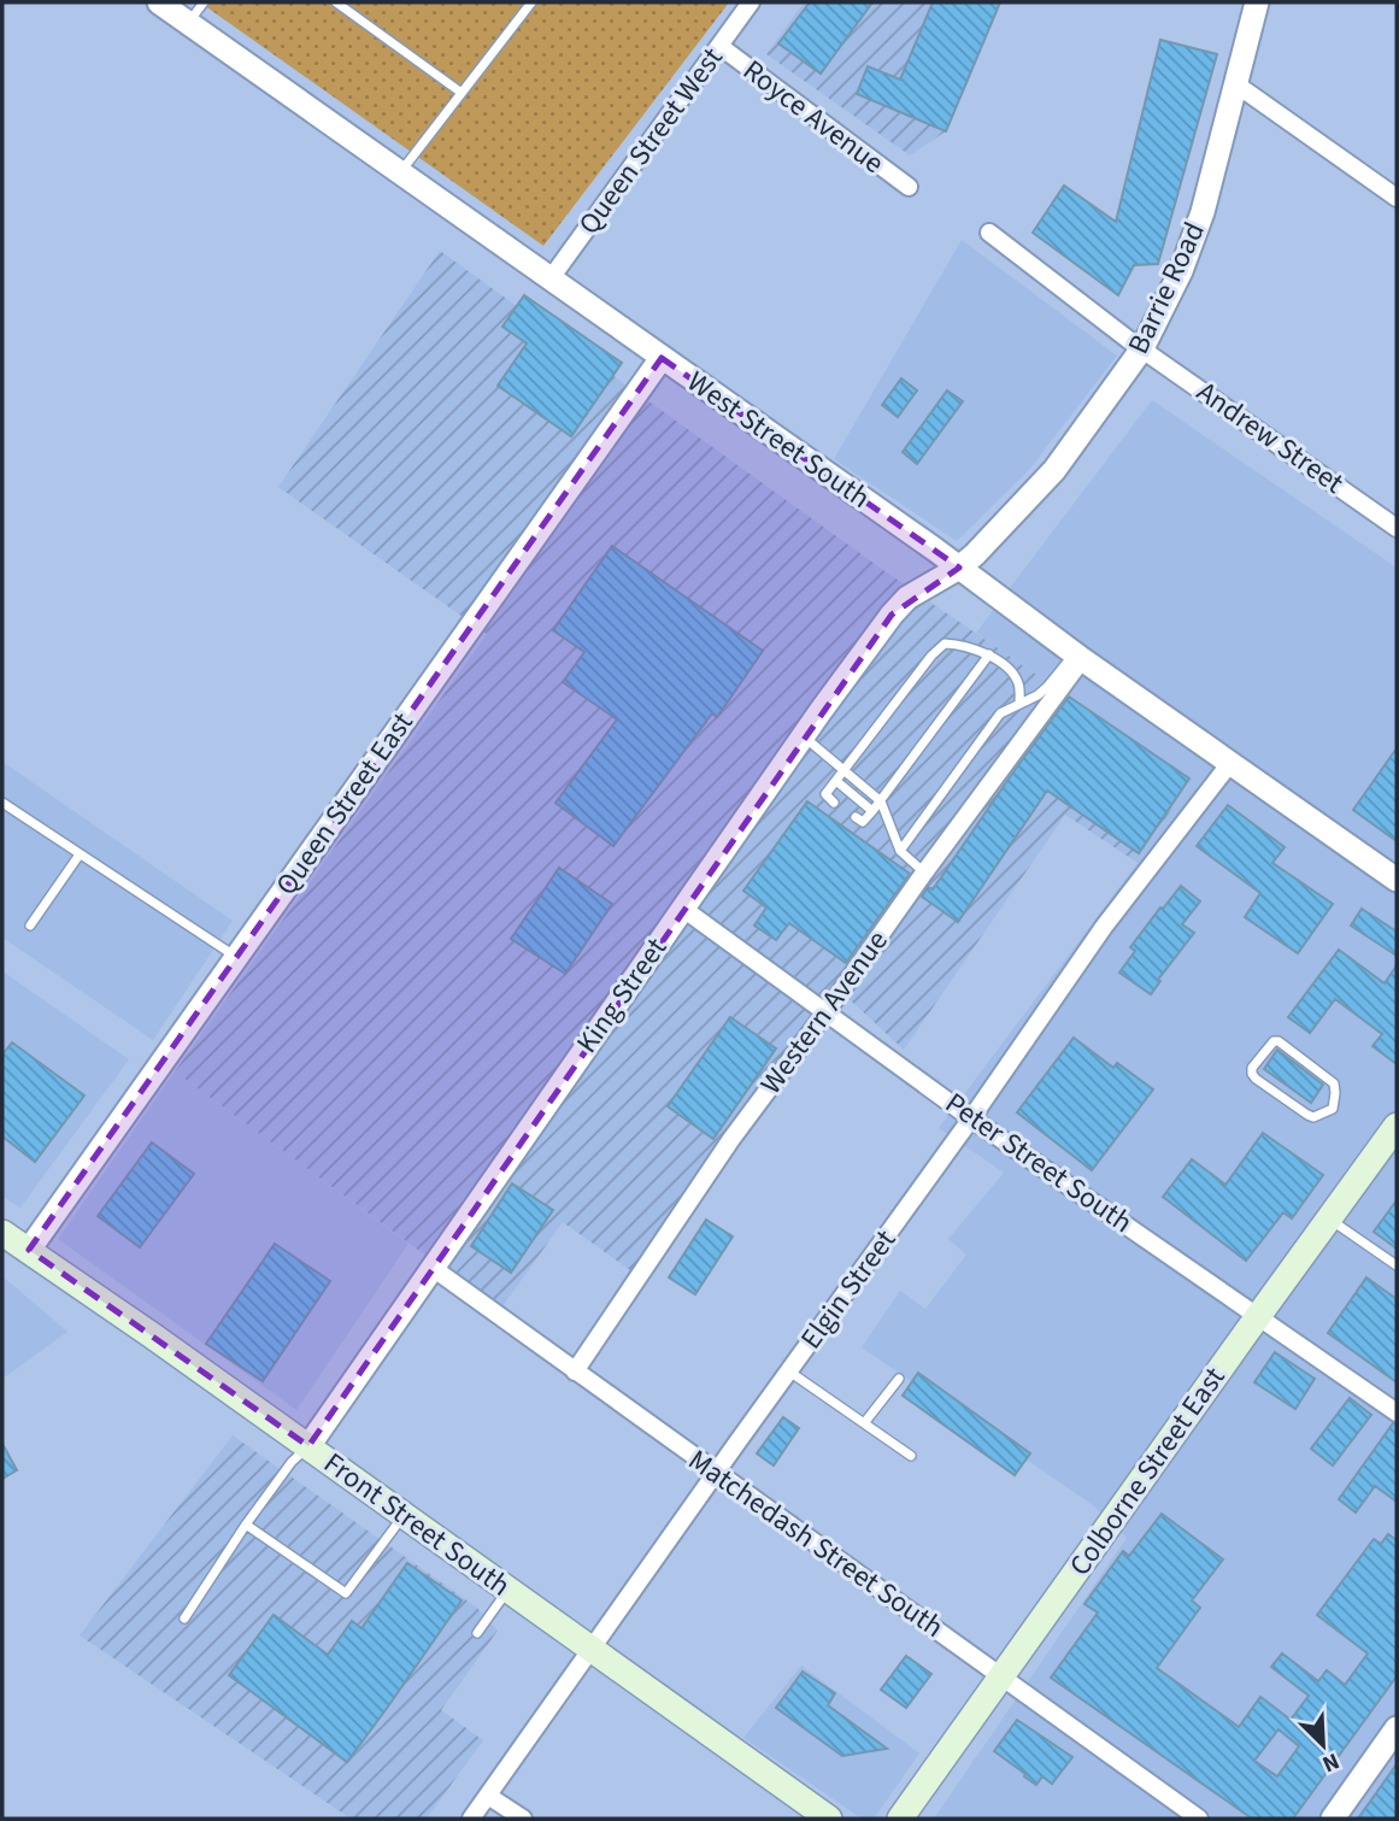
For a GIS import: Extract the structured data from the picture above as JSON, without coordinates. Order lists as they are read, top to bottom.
{
  "streets": {
    "main road": ["Colborne Street East", "Front Street South"],
    "street": [
      "Royce Avenue",
      "Queen Street West",
      "Barrie Road",
      "Andrew Street",
      "West Street South",
      "Queen Street East",
      "King Street",
      "Western Avenue",
      "Peter Street South",
      "Elgin Street",
      "Matchedash Street South"
    ]
  },
  "crossings": [
    ["Royce Avenue", "Queen Street West"],
    ["Queen Street West", "West Street South"],
    ["Barrie Road", "Andrew Street"],
    ["Barrie Road", "West Street South"],
    ["Barrie Road", "King Street"],
    ["West Street South", "Queen Street East"],
    ["West Street South", "King Street"],
    ["West Street South", "Western Avenue"],
    ["West Street South", "Elgin Street"],
    ["Queen Street East", "Front Street South"],
    ["King Street", "Peter Street South"],
    ["King Street", "Front Street South"],
    ["King Street", "Matchedash Street South"],
    ["Western Avenue", "Peter Street South"],
    ["Western Avenue", "Matchedash Street South"],
    ["Peter Street South", "Elgin Street"],
    ["Peter Street South", "Colborne Street East"],
    ["Elgin Street", "Front Street South"],
    ["Elgin Street", "Matchedash Street South"],
    ["Colborne Street East", "Matchedash Street South"]
  ],
  "north": "bottom right"
}
